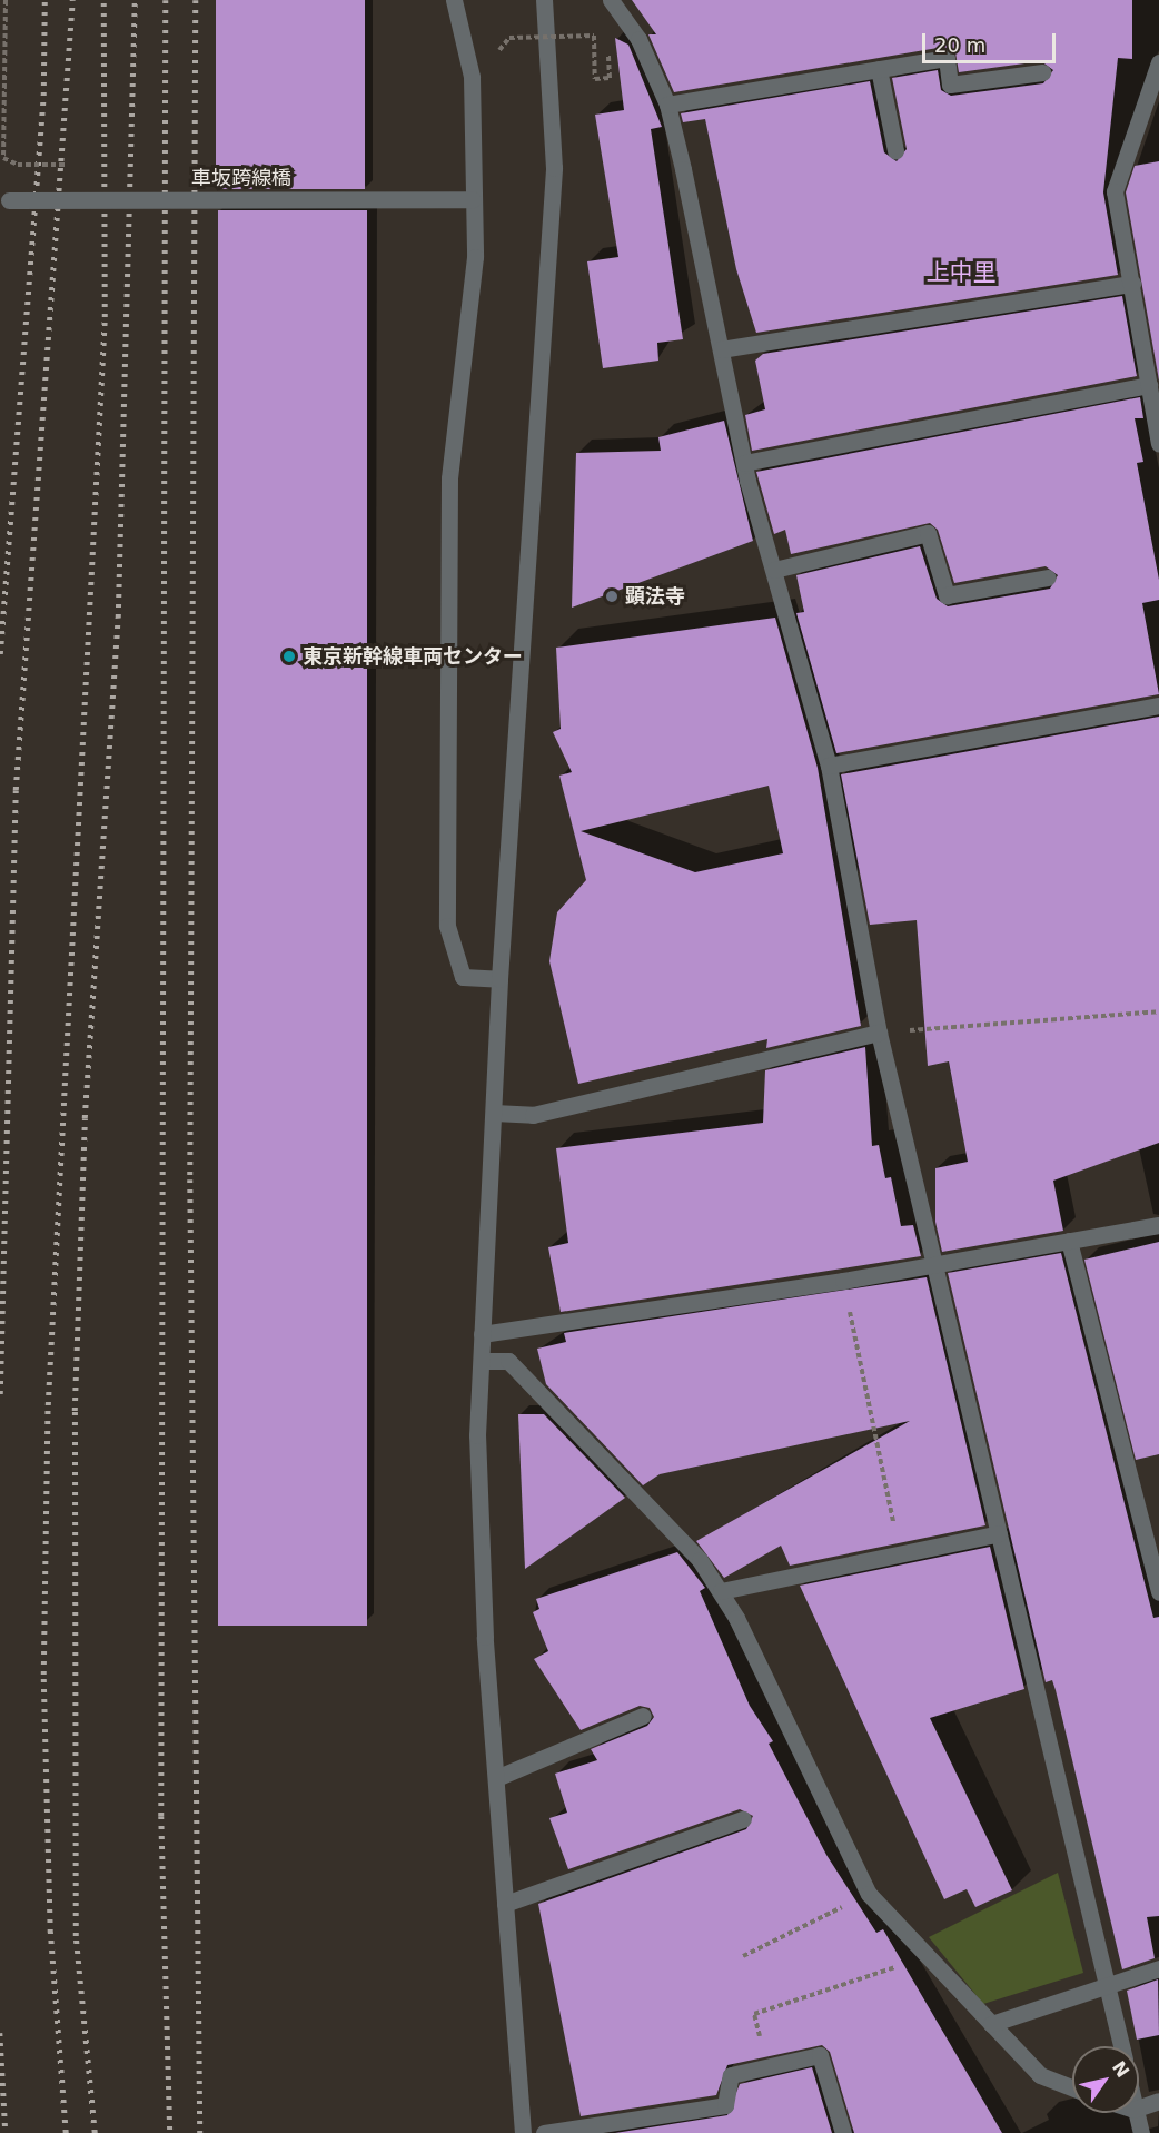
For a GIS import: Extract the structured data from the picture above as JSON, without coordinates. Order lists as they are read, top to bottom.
{
  "streets": {
    "street": ["車坂跨線橋"]
  },
  "districts": ["上中里"],
  "places": ["顕法寺", "東京新幹線車両センター"],
  "scale_bar": "20 m",
  "north": "top right"
}
